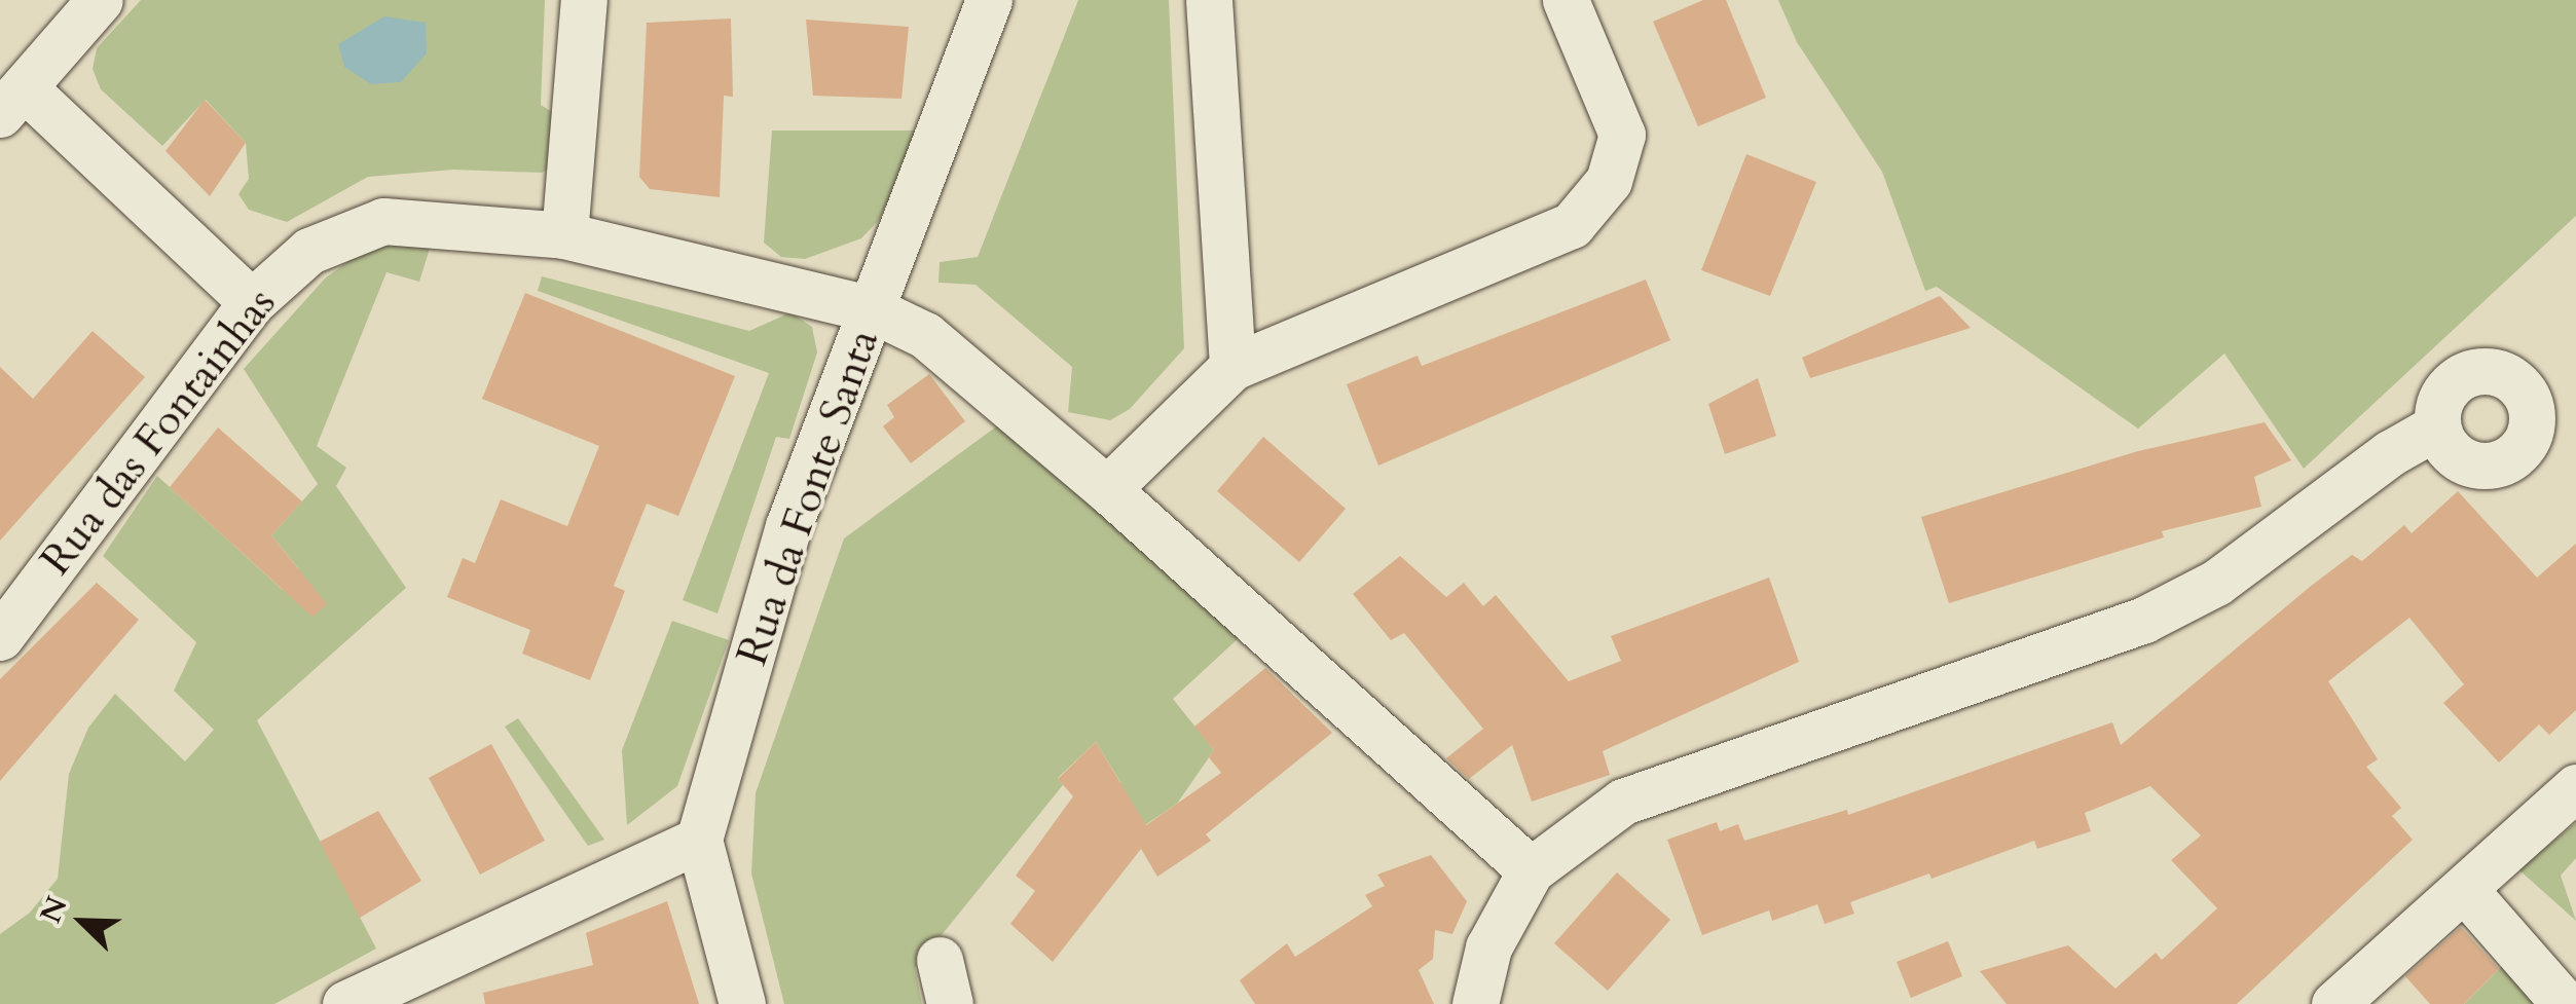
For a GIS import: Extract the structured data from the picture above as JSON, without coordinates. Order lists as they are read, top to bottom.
{
  "streets": {
    "street": ["Rua das Fontainhas", "Rua da Fonte Santa"]
  },
  "crossings": [
    ["Rua das Fontainhas", "Rua da Fonte Santa"]
  ],
  "north": "top left"
}
